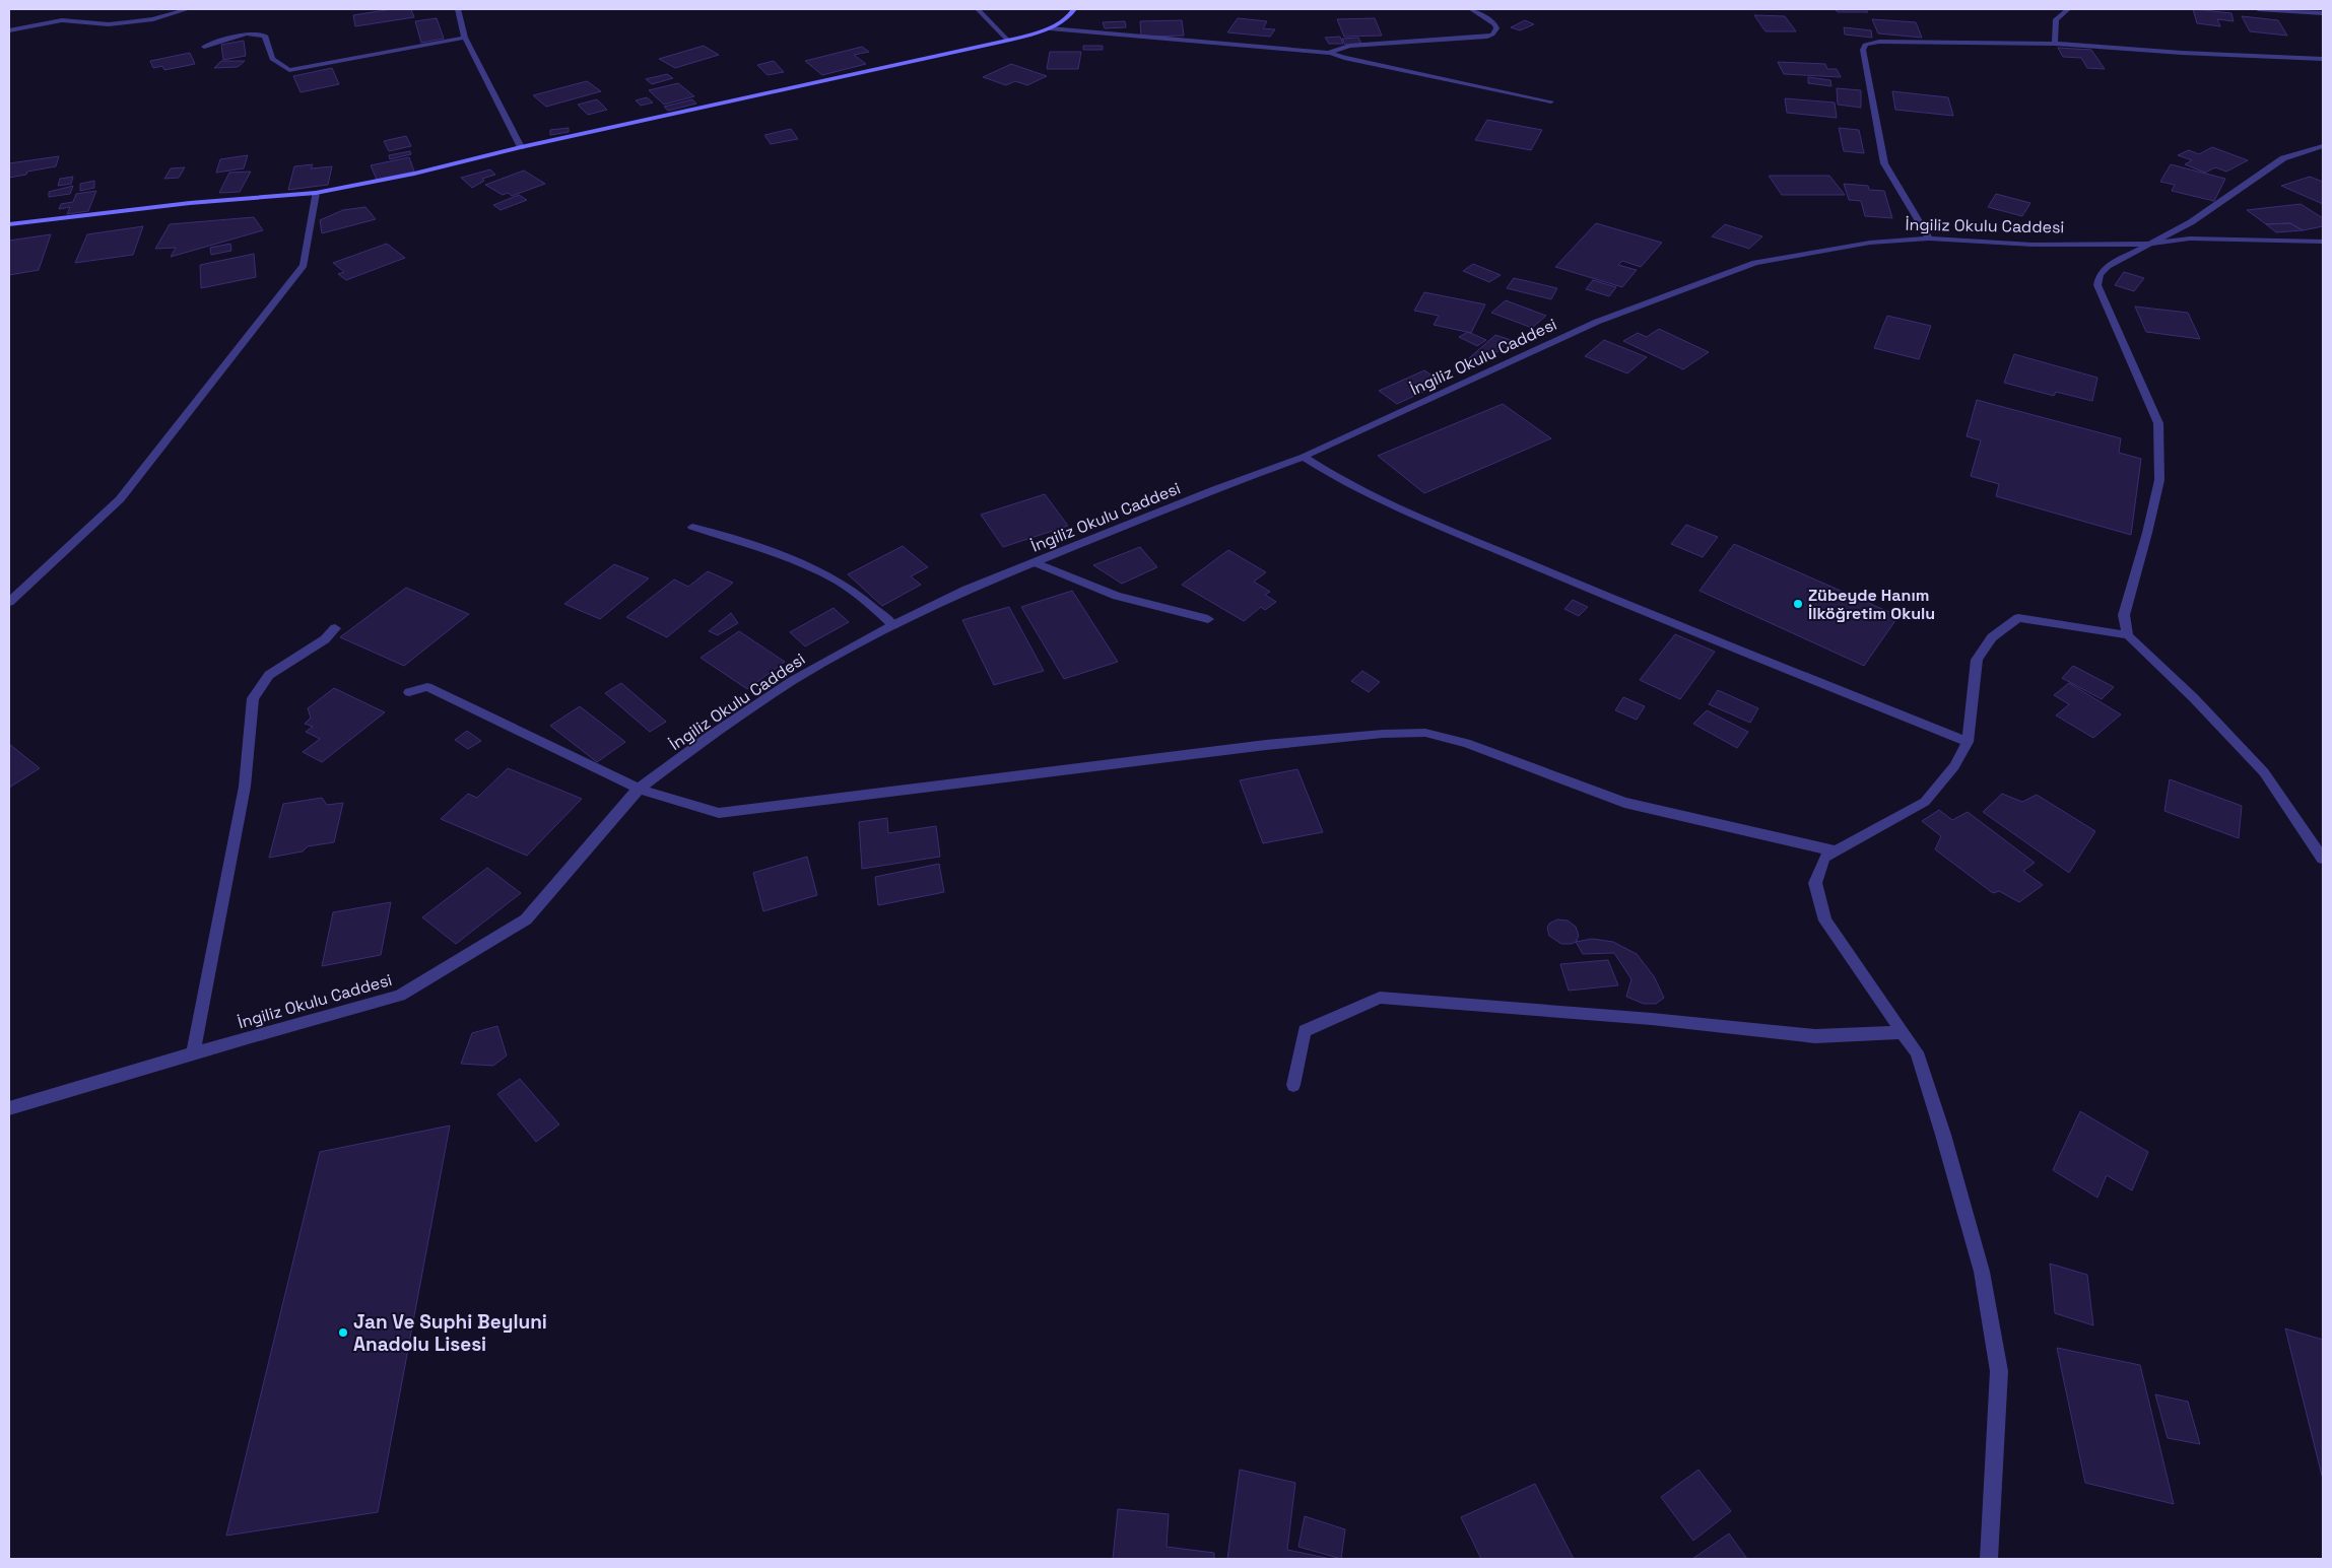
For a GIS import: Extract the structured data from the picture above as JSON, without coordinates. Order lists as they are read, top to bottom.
{
  "streets": {
    "street": ["İngiliz Okulu Caddesi"]
  },
  "places": ["Zübeyde Hanım İlköğretim Okulu", "Jan Ve Suphi Beyluni Anadolu Lisesi"]
}
